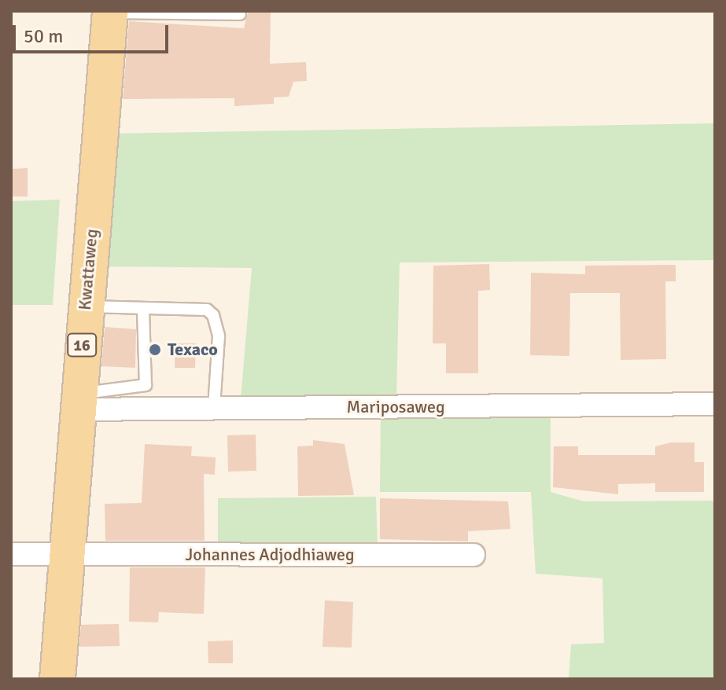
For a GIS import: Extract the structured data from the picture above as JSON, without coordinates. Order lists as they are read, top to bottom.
{
  "streets": {
    "main road": ["Kwattaweg", "16"],
    "street": ["Mariposaweg", "Johannes Adjodhiaweg"]
  },
  "crossings": [
    ["Kwattaweg", "Mariposaweg"],
    ["Kwattaweg", "Johannes Adjodhiaweg"]
  ],
  "places": ["Texaco"],
  "scale_bar": "50 m"
}
